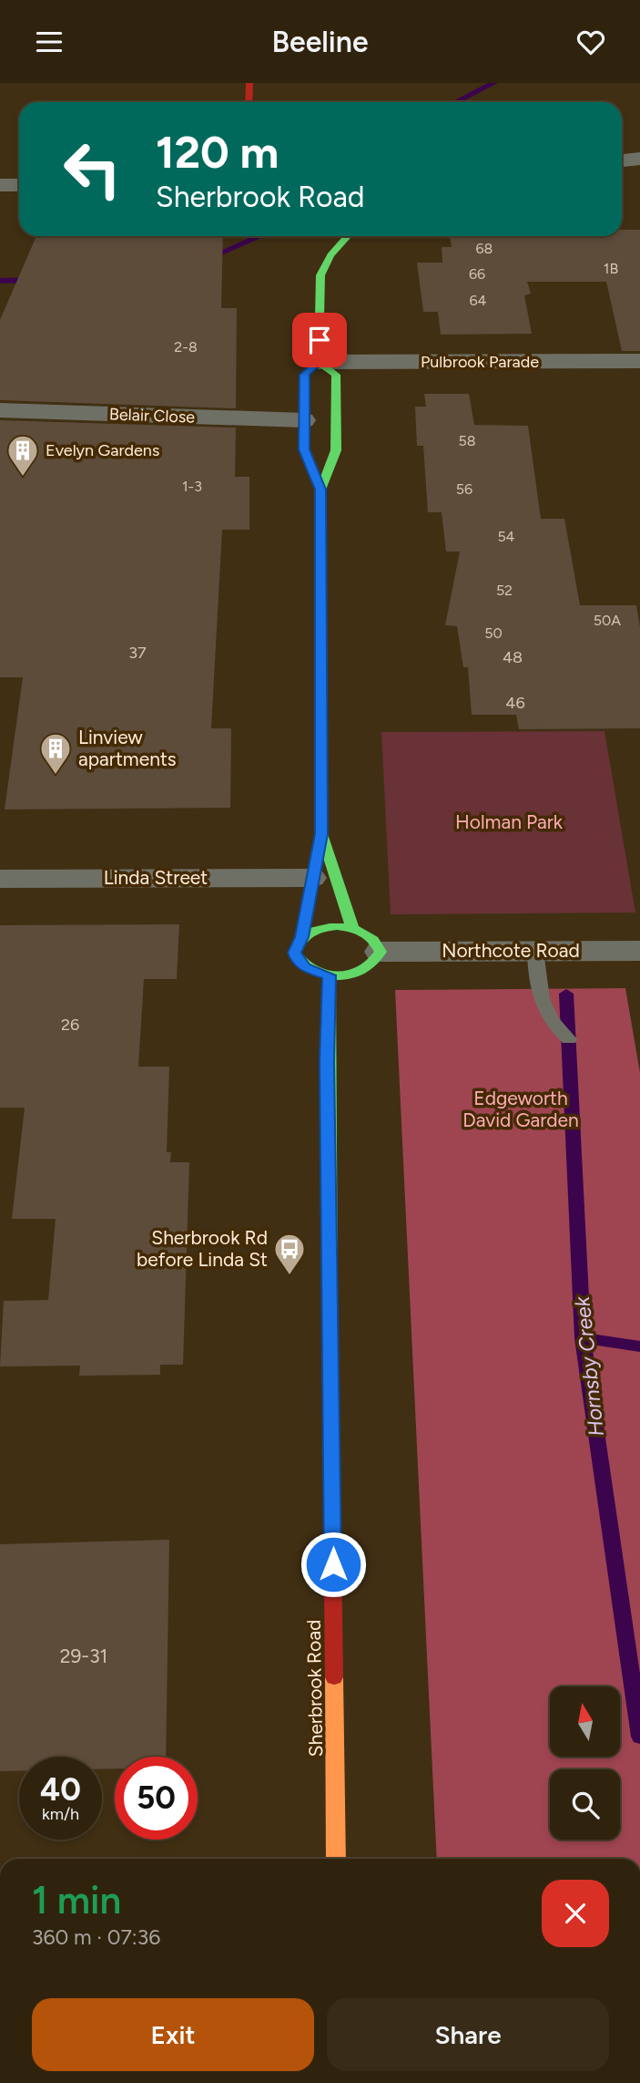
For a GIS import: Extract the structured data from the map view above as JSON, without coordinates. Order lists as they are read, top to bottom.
{
  "streets": {
    "main road": ["Sherbrook Road"],
    "street": [
      "Pulbrook Parade",
      "Belair Close",
      "Linda Street",
      "Northcote Road"
    ]
  },
  "crossings": [
    ["Northcote Road", "Sherbrook Road"]
  ],
  "water": ["Hornsby Creek"],
  "parks": ["Holman Park", "Edgeworth David Garden"],
  "places": {
    "building": ["Evelyn Gardens", "Linview apartments"],
    "bus stop": ["Sherbrook Rd before Linda St"]
  },
  "house_numbers": [
    "68",
    "1B",
    "66",
    "64",
    "2-8",
    "58",
    "1-3",
    "56",
    "54",
    "52",
    "50A",
    "50",
    "37",
    "48",
    "46",
    "26",
    "29-31"
  ],
  "north": "top",
  "page": {
    "header": "Beeline",
    "turn": ["120 m", "Sherbrook Road"],
    "speed": "40 km/h",
    "limit": "50",
    "heading": ["1 min", "360 m · 07:36"],
    "buttons": ["Exit", "Share"]
  }
}
